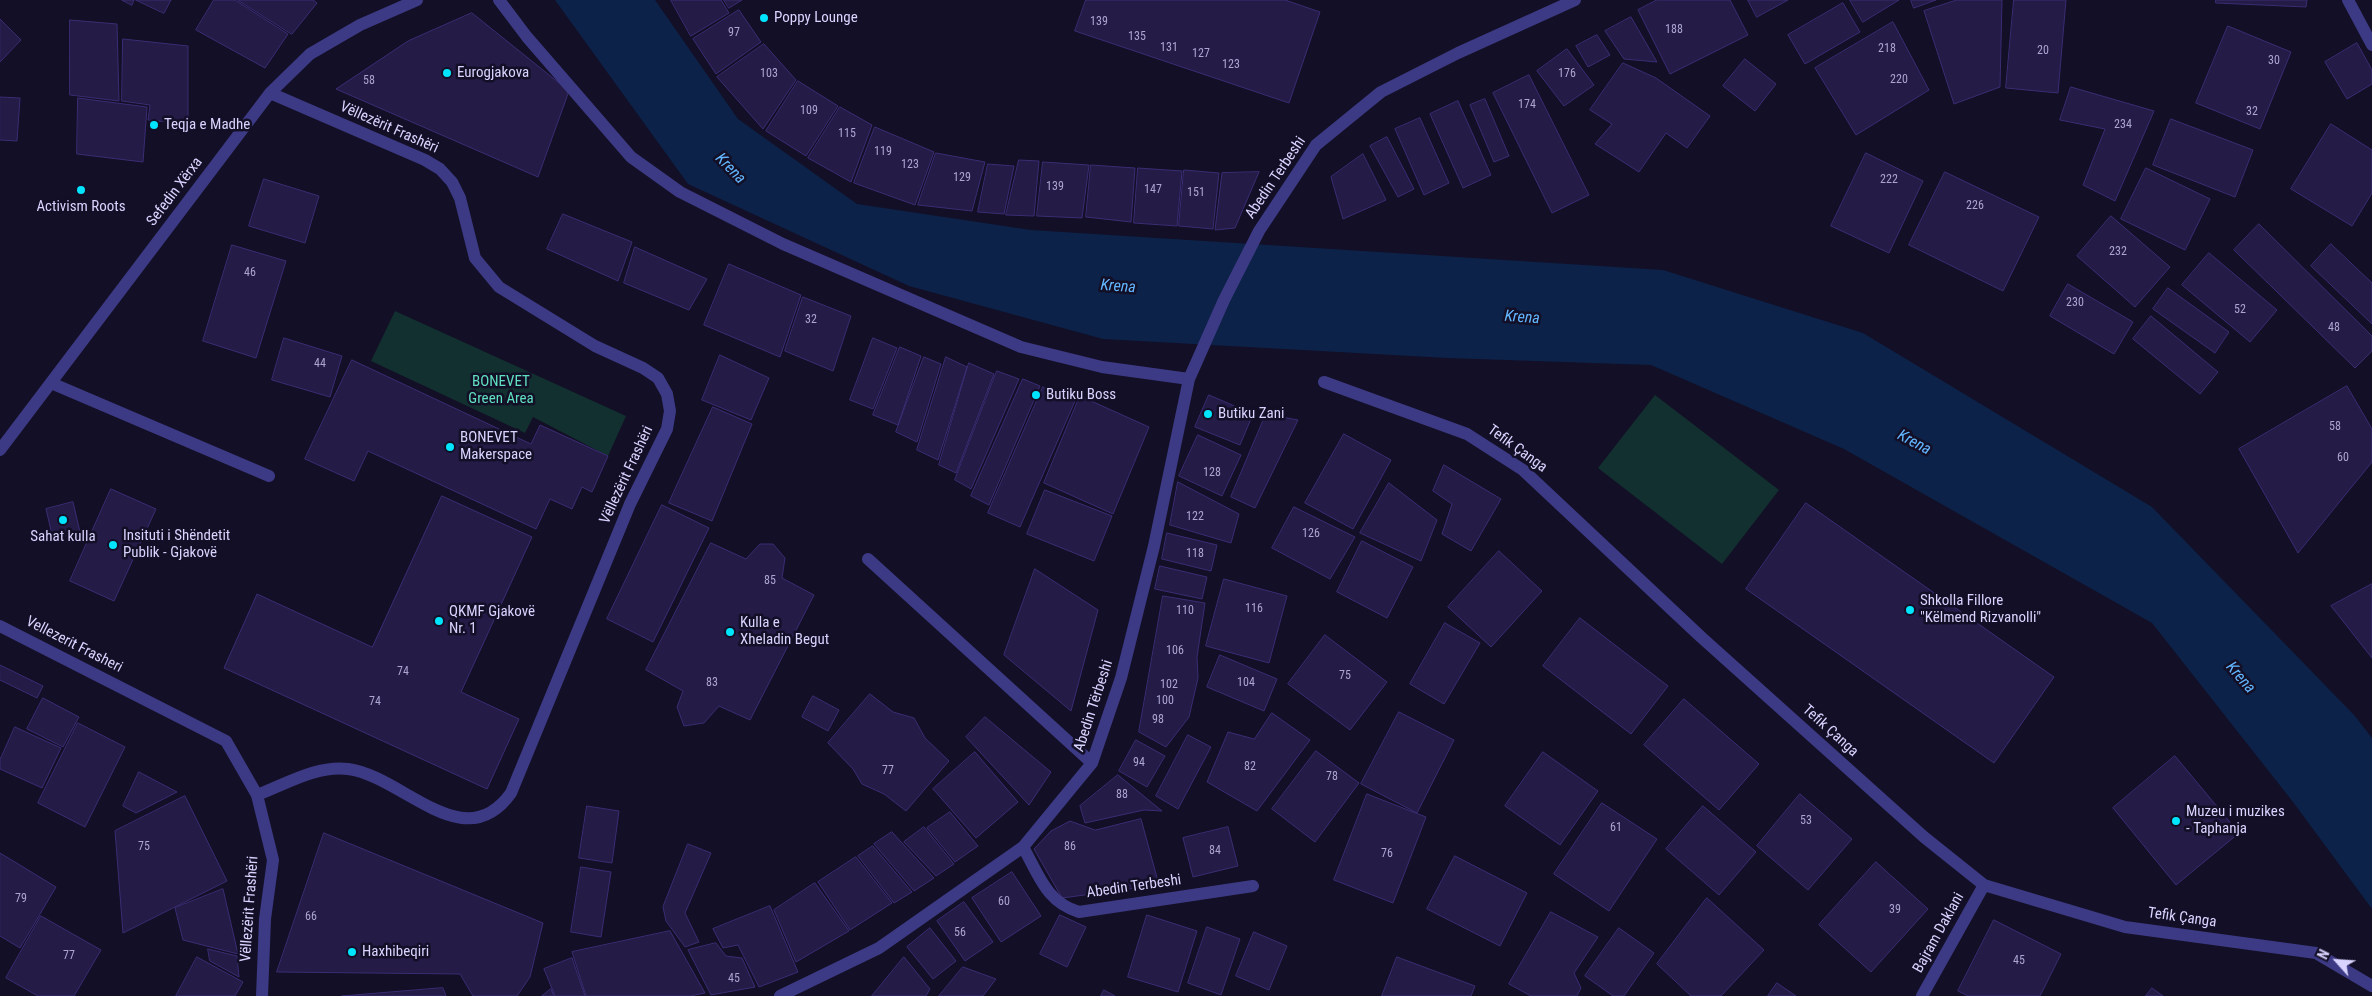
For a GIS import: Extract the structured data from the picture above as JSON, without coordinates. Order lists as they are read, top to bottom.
{
  "streets": {
    "street": [
      "Vëllezërit Frashëri",
      "Abedin Terbeshi",
      "Sefedin Xërxa",
      "Tefik Çanga",
      "Vellezerit Frasheri",
      "Abedin Tërbeshi",
      "Bajram Daklani"
    ]
  },
  "crossings": [
    ["Vëllezërit Frashëri", "Sefedin Xërxa"],
    ["Vëllezërit Frashëri", "Vellezerit Frasheri"],
    ["Abedin Terbeshi", "Abedin Tërbeshi"],
    ["Tefik Çanga", "Bajram Daklani"]
  ],
  "water": ["Krena"],
  "parks": ["BONEVET Green Area"],
  "places": [
    "Poppy Lounge",
    "Eurogjakova",
    "Teqja e Madhe",
    "Activism Roots",
    "Butiku Boss",
    "Butiku Zani",
    "BONEVET Makerspace",
    "Sahat kulla",
    "Insituti i Shëndetit Publik - Gjakovë",
    "Shkolla Fillore \"Këlmend Rizvanolli\"",
    "QKMF Gjakovë Nr. 1",
    "Kulla e Xheladin Begut",
    "Muzeu i muzikes - Taphanja",
    "Haxhibeqiri"
  ],
  "house_numbers": [
    "139",
    "188",
    "97",
    "135",
    "131",
    "218",
    "20",
    "127",
    "30",
    "123",
    "103",
    "176",
    "220",
    "58",
    "174",
    "109",
    "32",
    "234",
    "115",
    "119",
    "123",
    "129",
    "222",
    "139",
    "147",
    "151",
    "226",
    "232",
    "46",
    "230",
    "52",
    "32",
    "48",
    "44",
    "58",
    "60",
    "128",
    "122",
    "126",
    "118",
    "85",
    "116",
    "110",
    "106",
    "74",
    "75",
    "83",
    "104",
    "102",
    "100",
    "74",
    "98",
    "94",
    "82",
    "77",
    "78",
    "88",
    "53",
    "61",
    "75",
    "86",
    "84",
    "76",
    "79",
    "60",
    "39",
    "66",
    "56",
    "77",
    "45",
    "45"
  ],
  "north": "top left"
}
